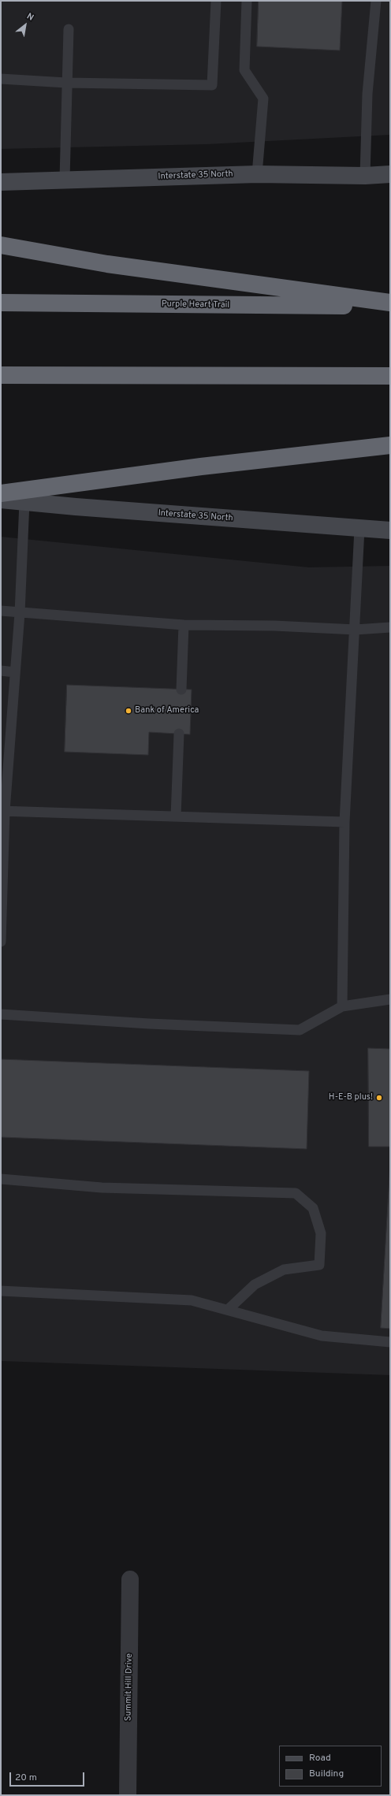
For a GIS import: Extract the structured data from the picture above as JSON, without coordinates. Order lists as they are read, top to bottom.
{
  "streets": {
    "highway": ["Purple Heart Trail"],
    "main road": ["Interstate 35 North"],
    "street": ["Summit Hill Drive"]
  },
  "places": ["Bank of America", "H-E-B plus!"],
  "legend": ["Road", "Building"],
  "scale_bar": "20 m",
  "north": "top right"
}
